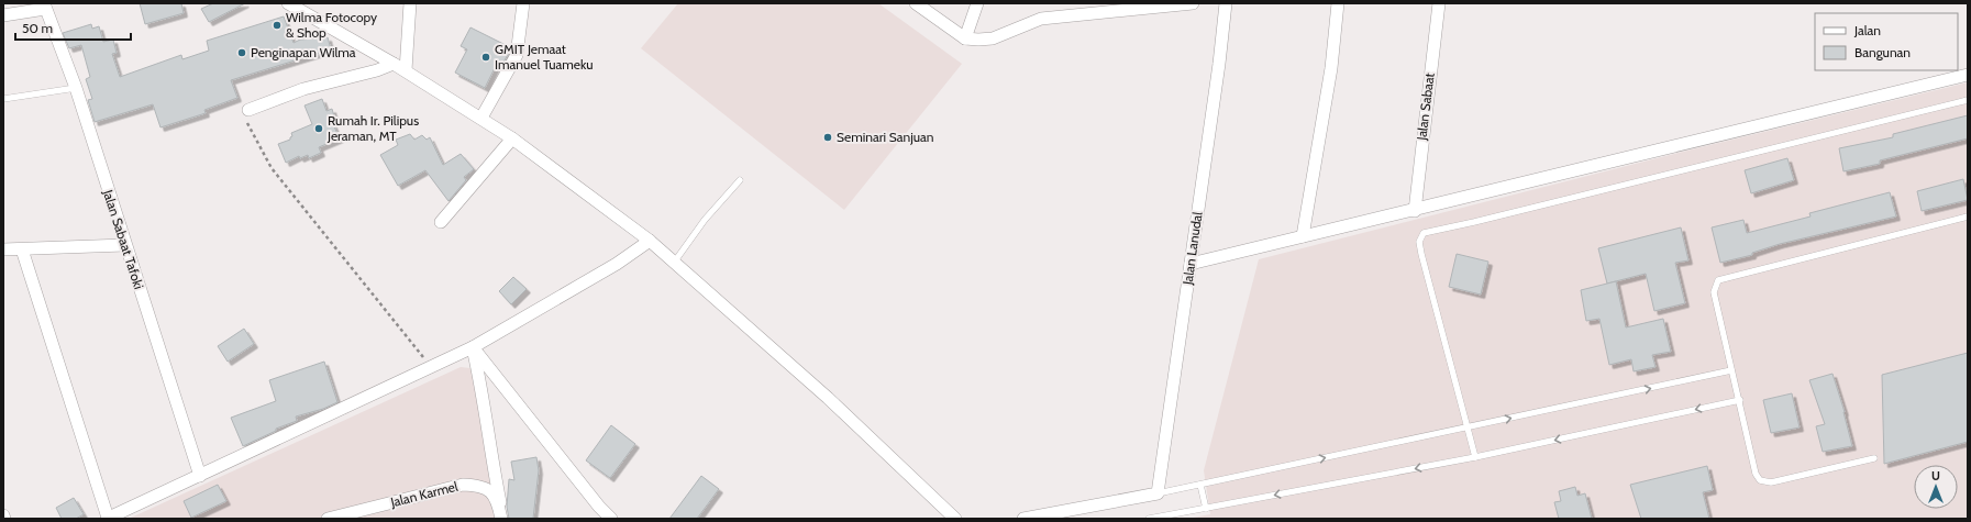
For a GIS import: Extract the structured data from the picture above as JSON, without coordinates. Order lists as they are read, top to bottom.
{
  "streets": {
    "street": [
      "Jalan Sabaat",
      "Jalan Sabaat Tafoki",
      "Jalan Lanudal",
      "Jalan Karmel"
    ]
  },
  "places": [
    "Wilma Fotocopy & Shop",
    "Penginapan Wilma",
    "GMIT Jemaat Imanuel Tuameku",
    "Rumah Ir. Pilipus Jeraman, MT",
    "Seminari Sanjuan"
  ],
  "legend": ["Jalan", "Bangunan"],
  "scale_bar": "50 m",
  "north": "top"
}
